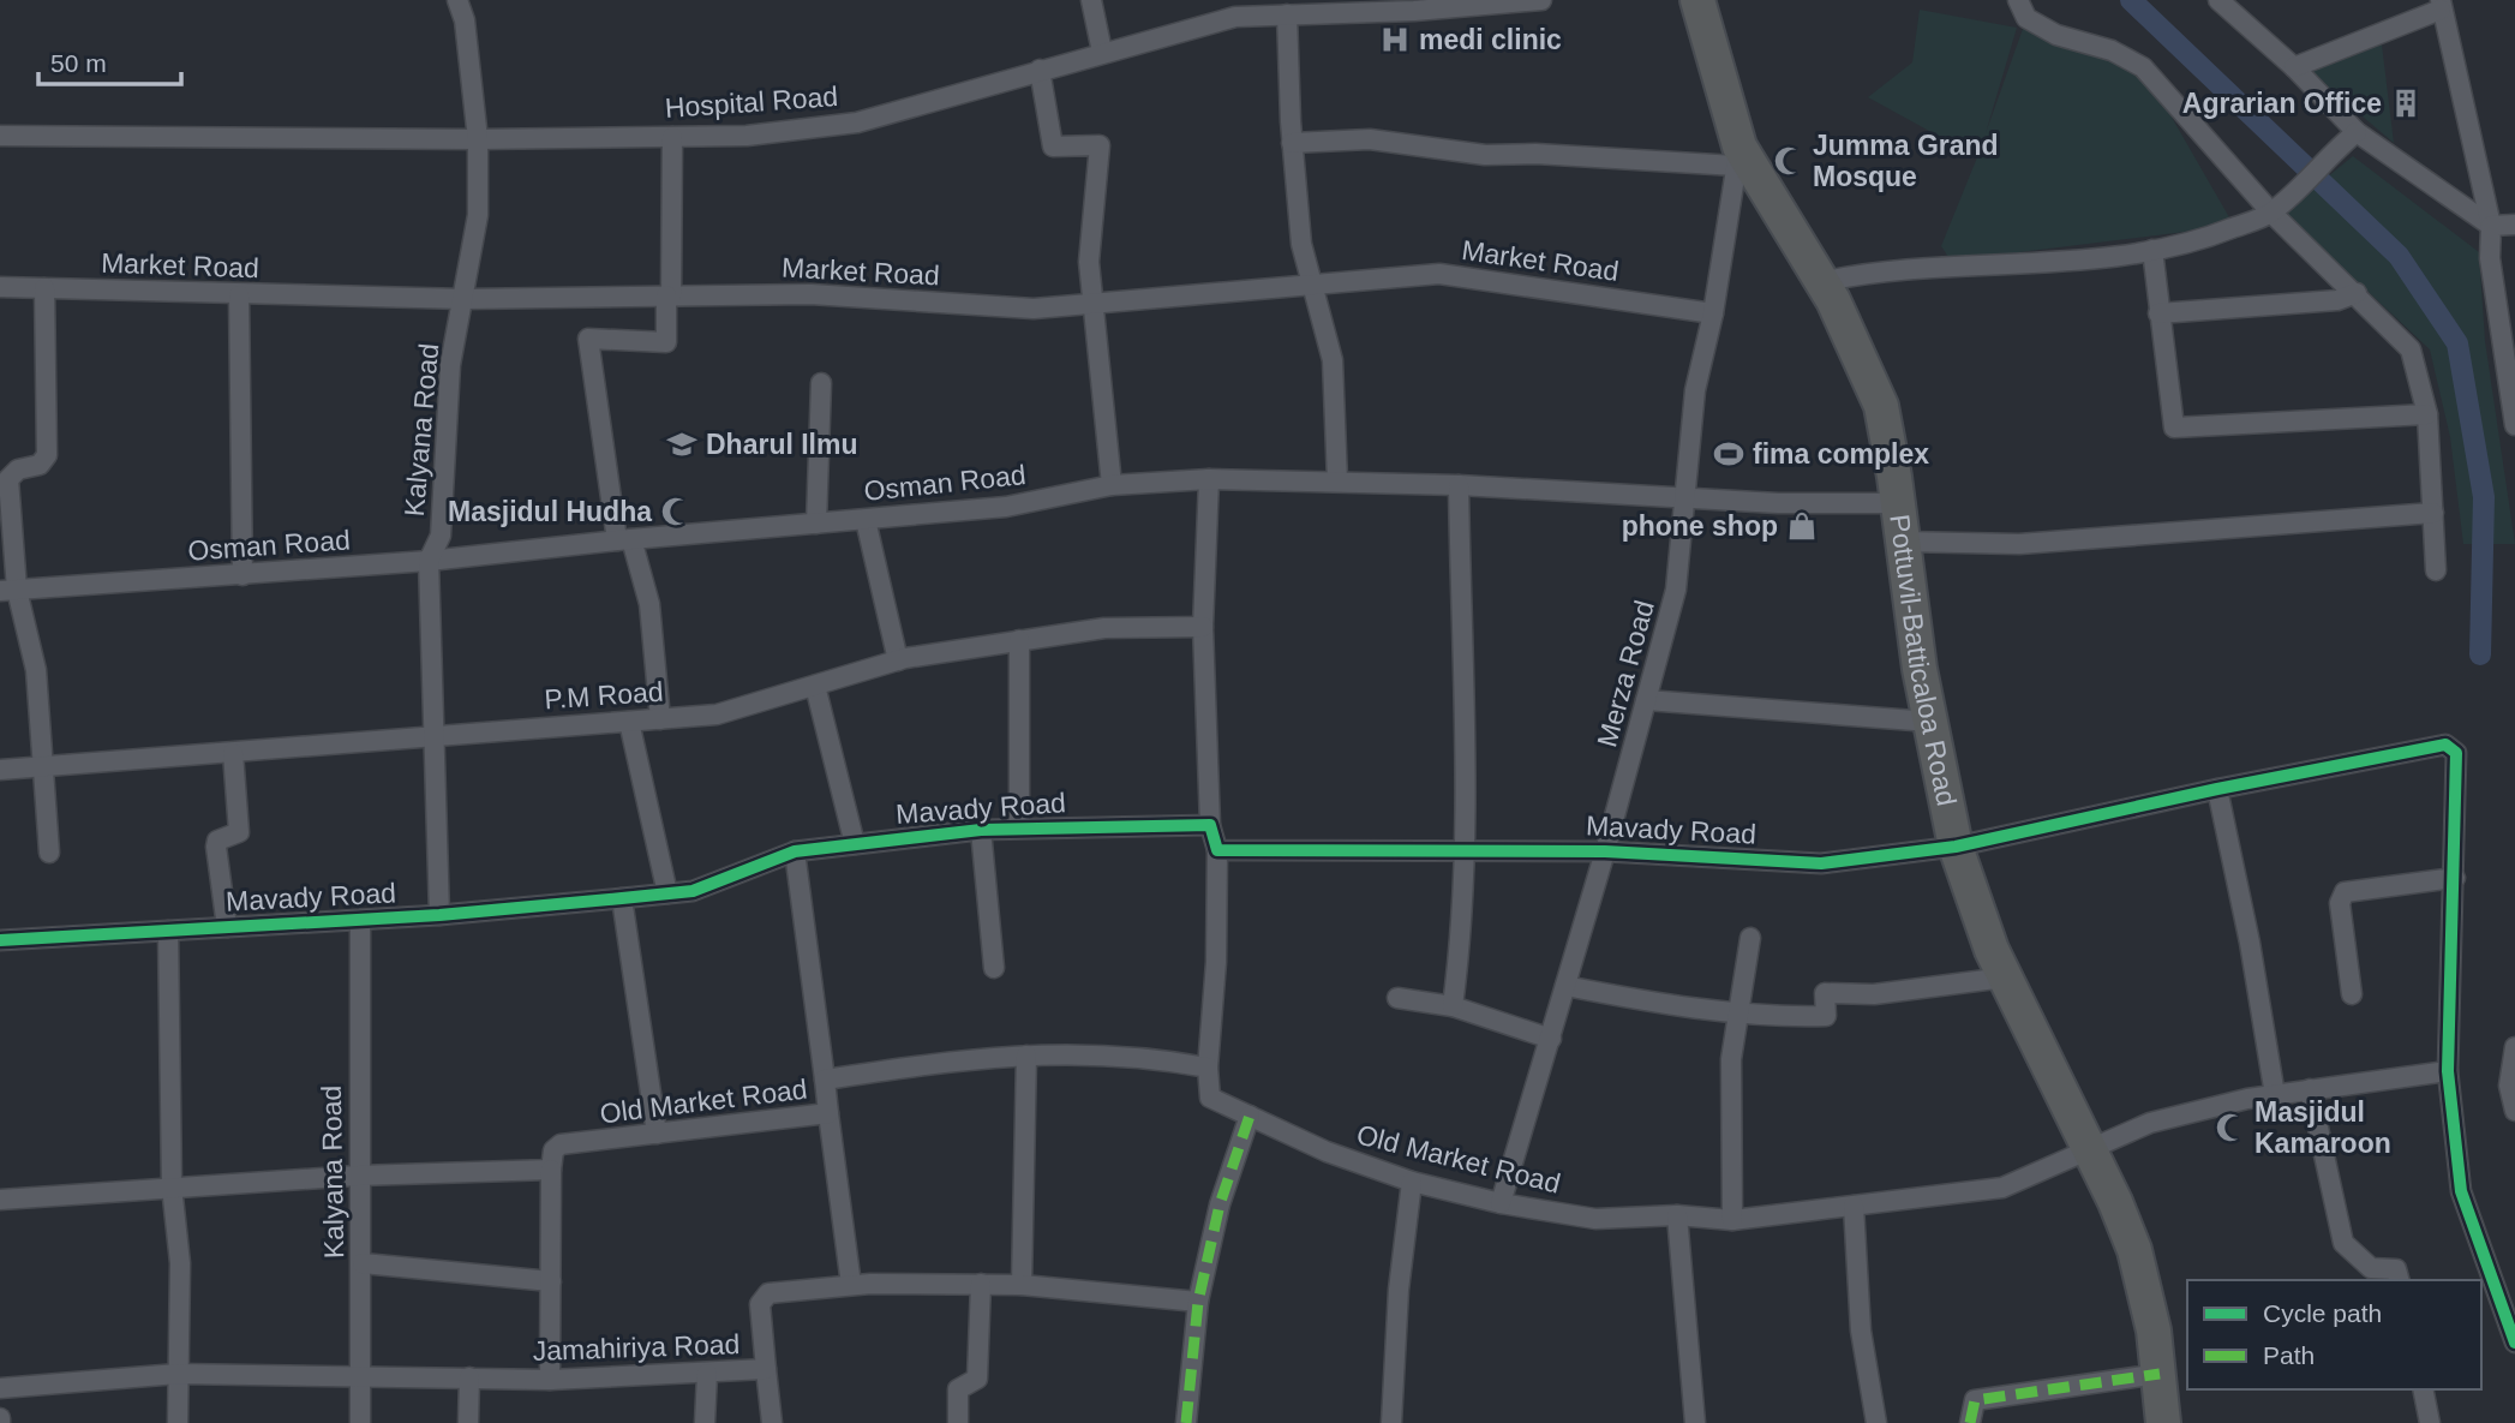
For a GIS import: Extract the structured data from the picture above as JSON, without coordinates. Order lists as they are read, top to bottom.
{
  "streets": {
    "highway": ["Pottuvil-Batticaloa Road"],
    "street": [
      "Hospital Road",
      "Market Road",
      "Kalyana Road",
      "Osman Road",
      "Merza Road",
      "P.M Road",
      "Mavady Road",
      "Old Market Road",
      "Jamahiriya Road"
    ]
  },
  "crossings": [
    ["Hospital Road", "Kalyana Road"],
    ["Market Road", "Kalyana Road"],
    ["Market Road", "Merza Road"],
    ["Kalyana Road", "Osman Road"],
    ["Kalyana Road", "P.M Road"],
    ["Kalyana Road", "Mavady Road"],
    ["Kalyana Road", "Jamahiriya Road"],
    ["Osman Road", "Pottuvil-Batticaloa Road"],
    ["Osman Road", "Merza Road"],
    ["Pottuvil-Batticaloa Road", "Merza Road"],
    ["Pottuvil-Batticaloa Road", "Mavady Road"],
    ["Pottuvil-Batticaloa Road", "Old Market Road"],
    ["Merza Road", "Mavady Road"],
    ["Merza Road", "Old Market Road"]
  ],
  "places": {
    "hospital": ["medi clinic"],
    "building": ["Agrarian Office"],
    "mosque": ["Jumma Grand Mosque", "Masjidul Hudha", "Masjidul Kamaroon"],
    "school or university": ["Dharul Ilmu"],
    "sports": ["fima complex"],
    "shop": ["phone shop"]
  },
  "legend": ["Cycle path", "Path"],
  "scale_bar": "50 m"
}
